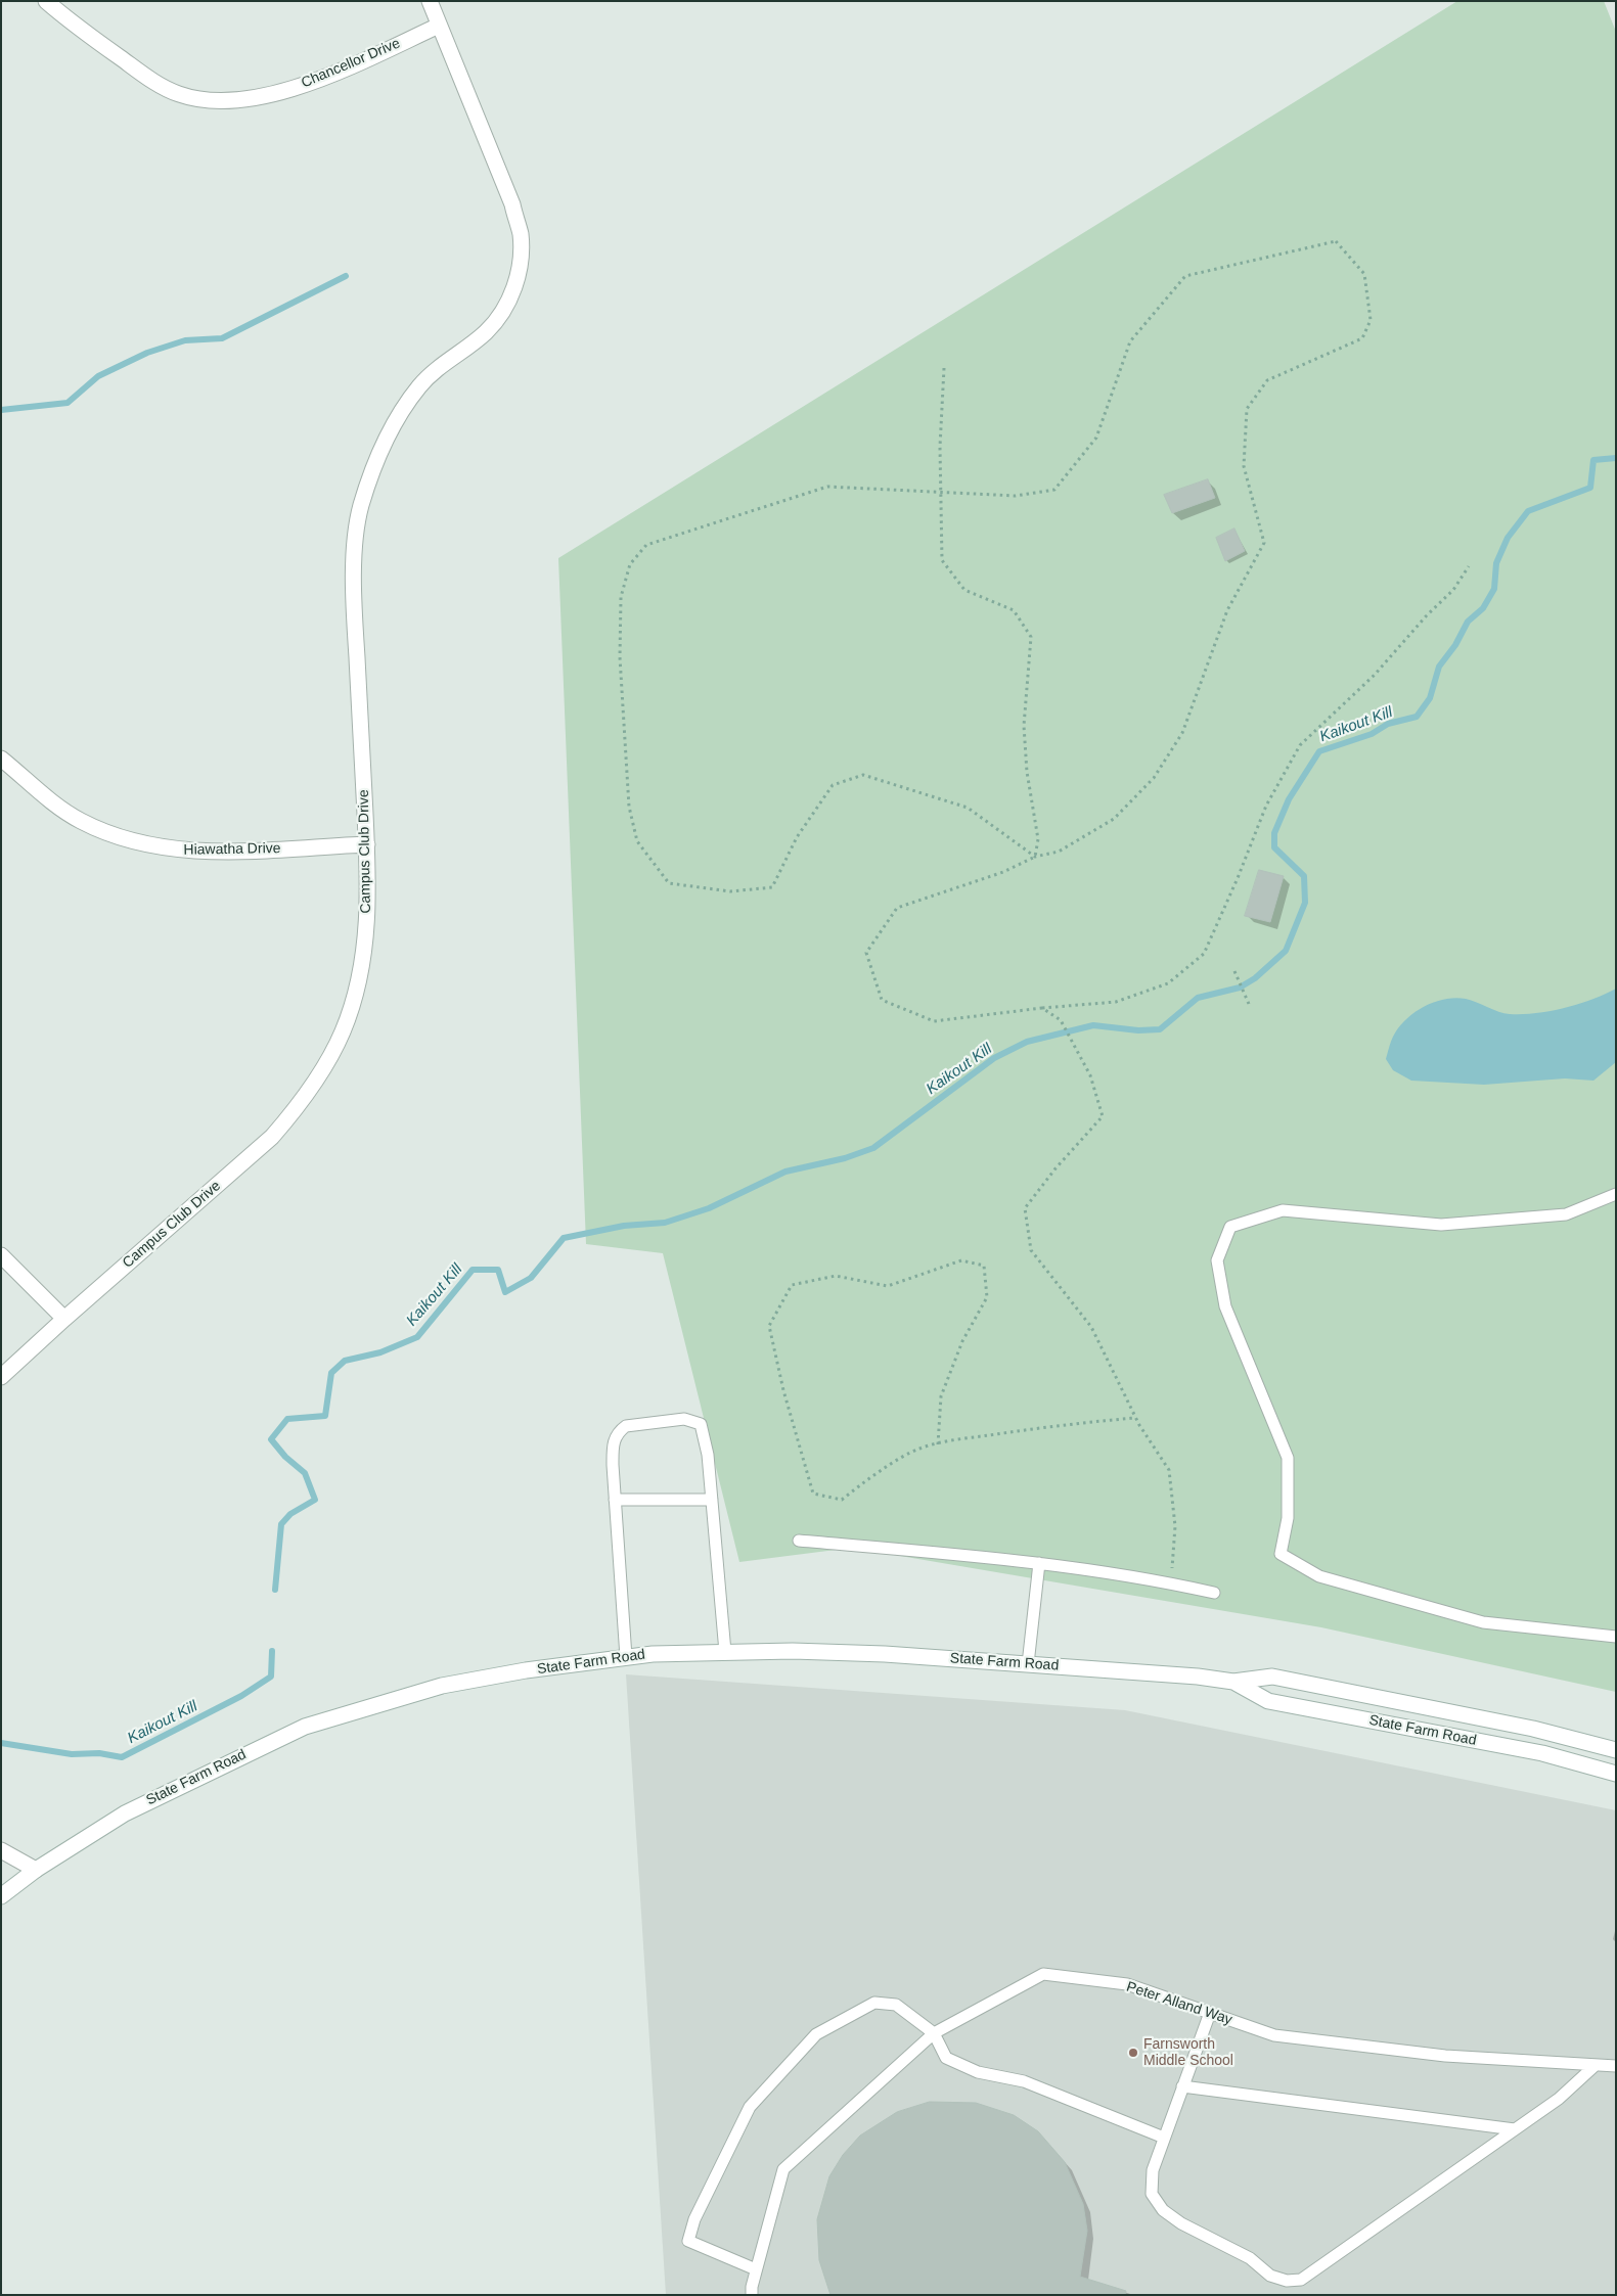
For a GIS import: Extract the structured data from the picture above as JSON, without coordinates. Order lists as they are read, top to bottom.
{
  "streets": {
    "street": [
      "Chancellor Drive",
      "Hiawatha Drive",
      "Campus Club Drive",
      "State Farm Road"
    ],
    "lane": ["Peter Alland Way"]
  },
  "crossings": [
    ["Chancellor Drive", "Campus Club Drive"],
    ["Hiawatha Drive", "Campus Club Drive"]
  ],
  "water": ["Kaikout Kill"],
  "places": ["Farnsworth Middle School"]
}
